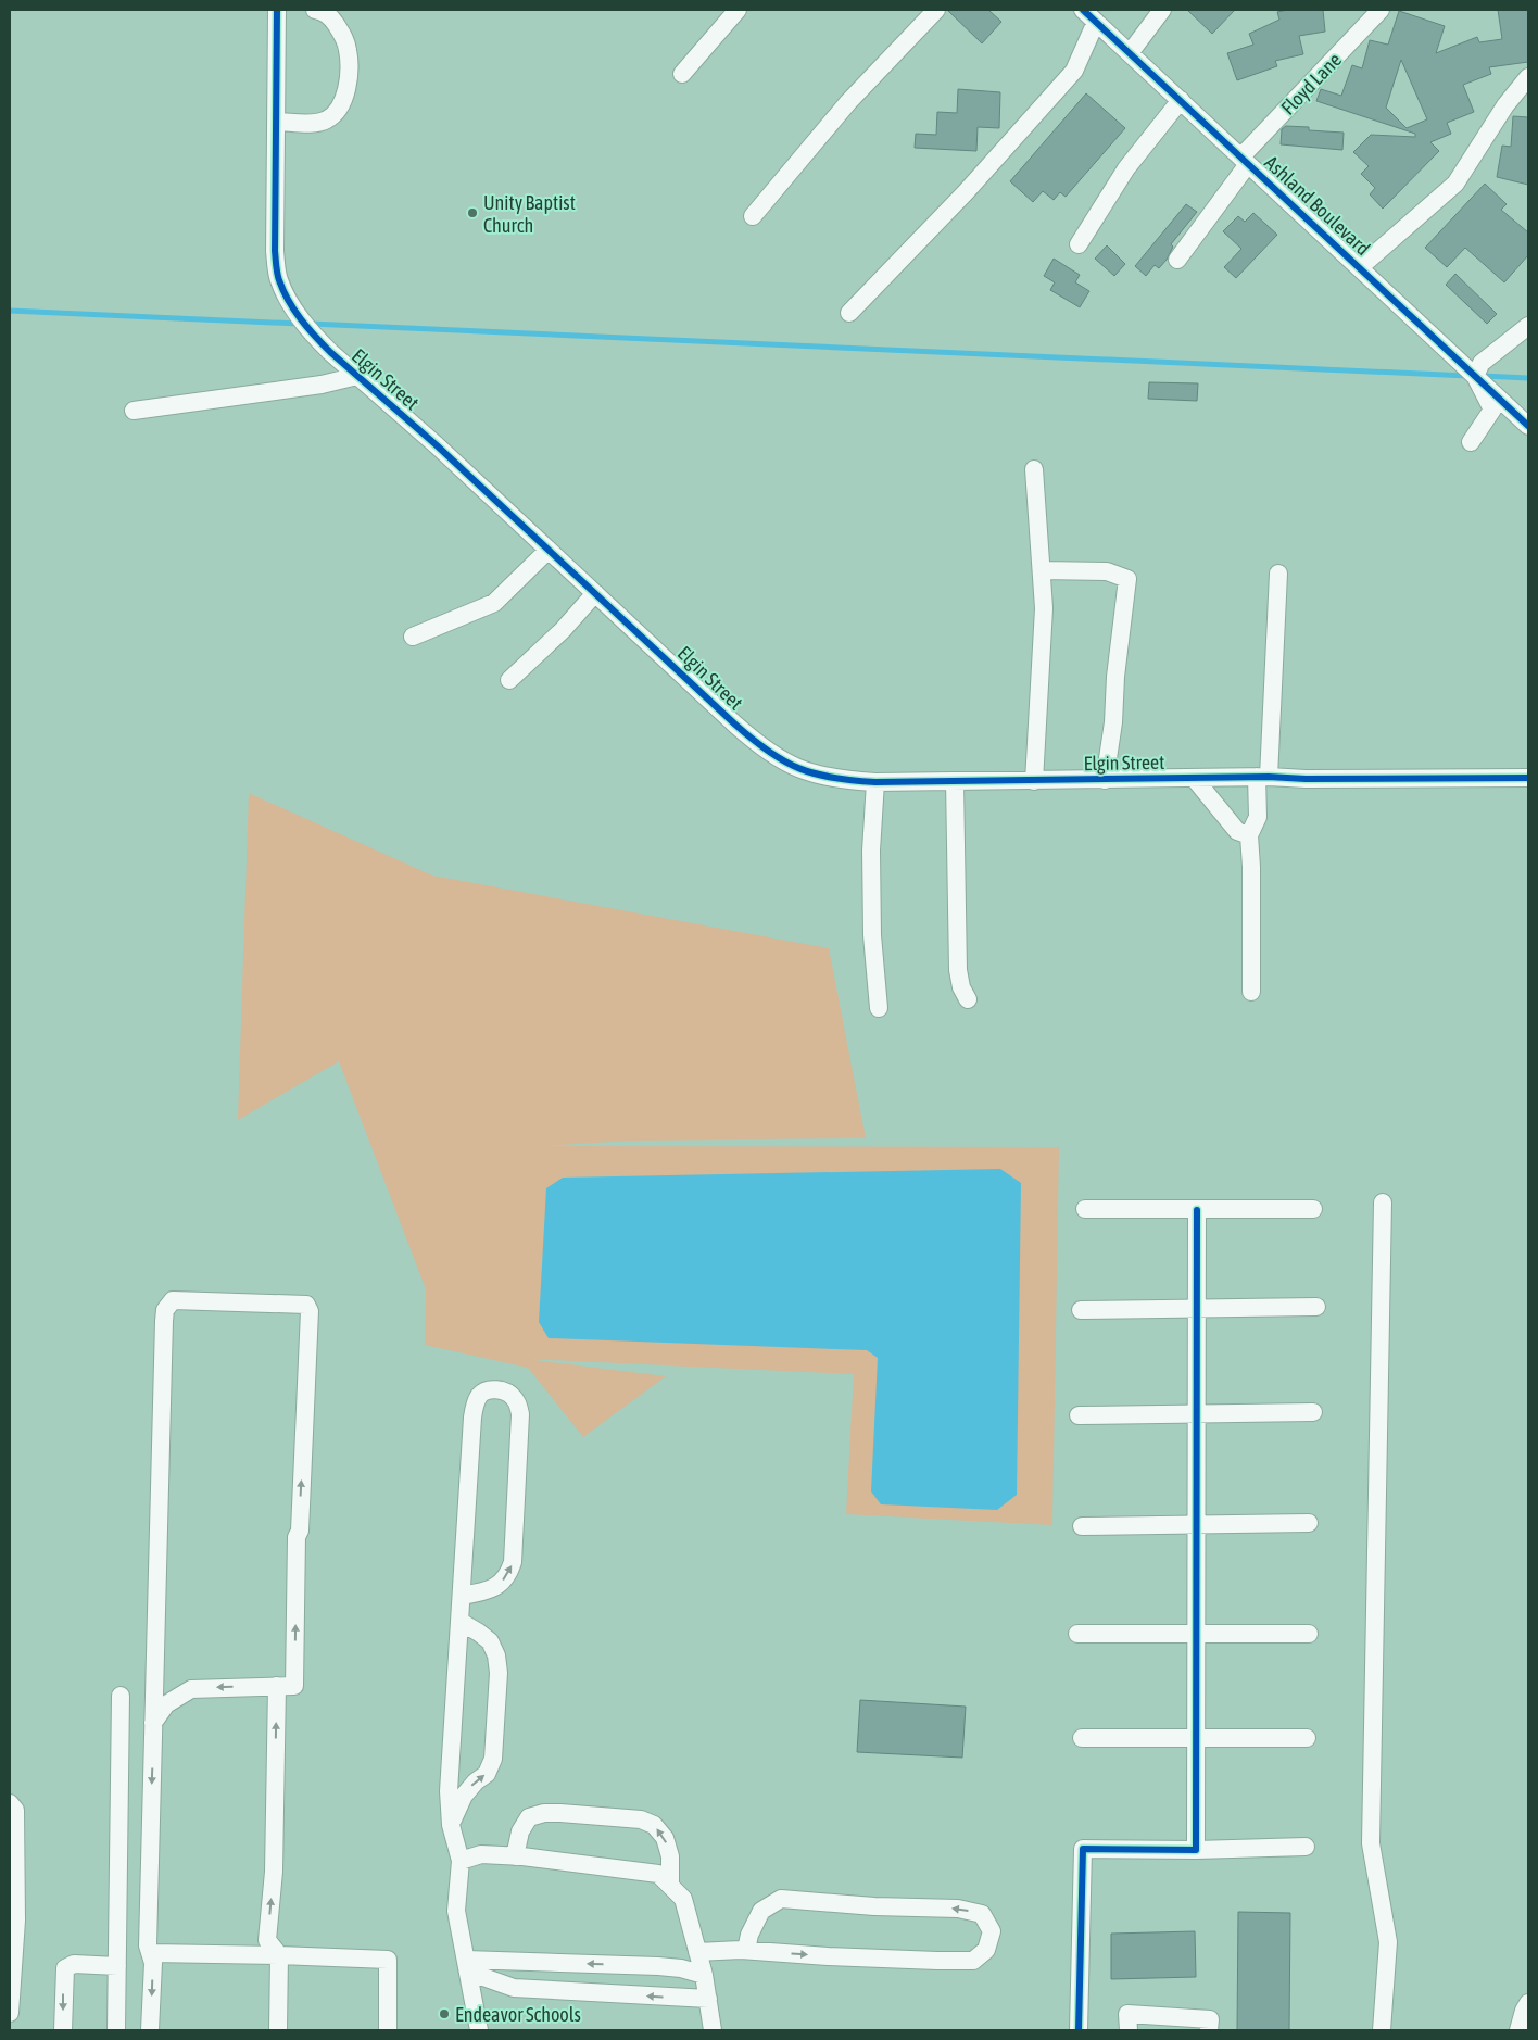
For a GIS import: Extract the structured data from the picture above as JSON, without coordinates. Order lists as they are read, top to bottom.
{
  "streets": {
    "street": ["Floyd Lane", "Ashland Boulevard", "Elgin Street"]
  },
  "crossings": [
    ["Floyd Lane", "Ashland Boulevard"]
  ],
  "places": ["Unity Baptist Church", "Endeavor Schools"]
}
